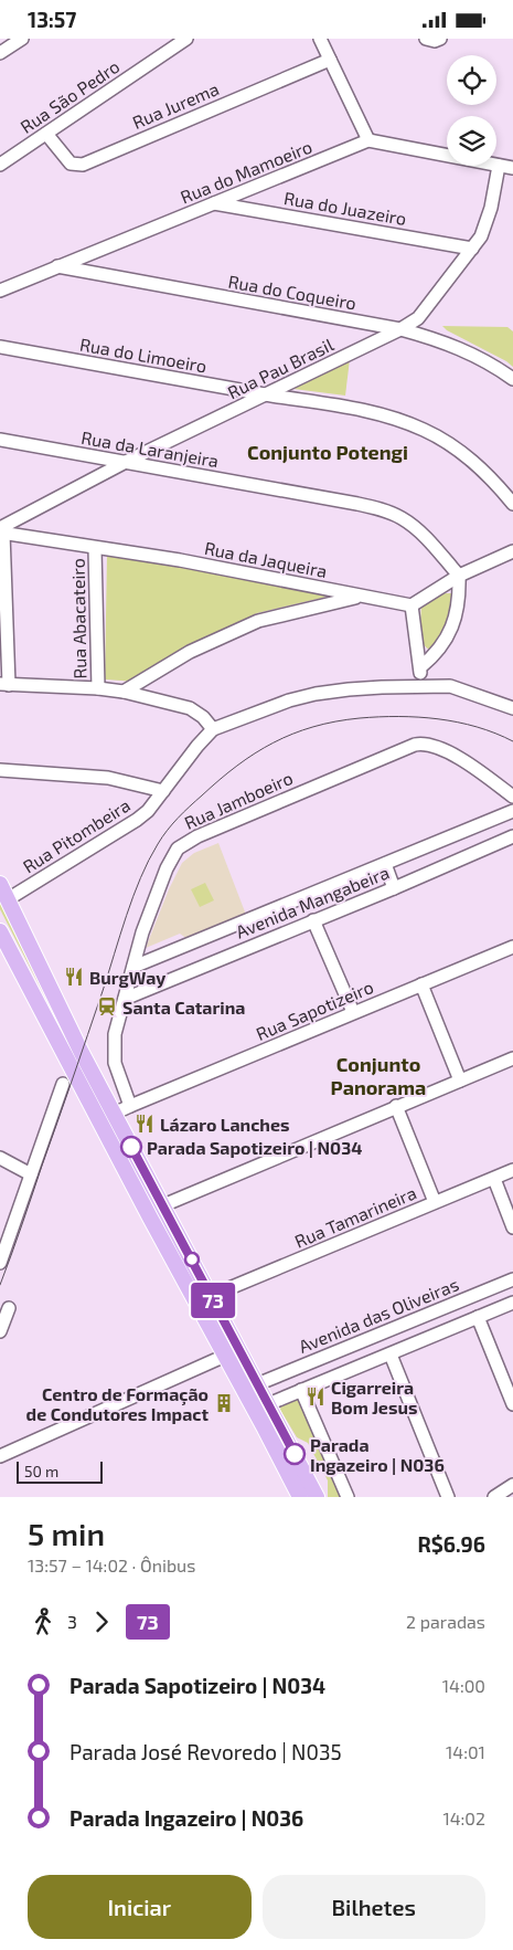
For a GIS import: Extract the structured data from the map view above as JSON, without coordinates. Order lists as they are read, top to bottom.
{
  "streets": {
    "street": [
      "Rua São Pedro",
      "Rua Jurema",
      "Rua do Mamoeiro",
      "Rua do Juazeiro",
      "Rua do Coqueiro",
      "Rua do Limoeiro",
      "Rua Pau Brasil",
      "Rua da Laranjeira",
      "Rua da Jaqueira",
      "Rua Abacateiro",
      "Rua Jamboeiro",
      "Rua Pitombeira",
      "Avenida Mangabeira",
      "Rua Sapotizeiro",
      "Rua Tamarineira",
      "Avenida das Oliveiras"
    ]
  },
  "crossings": [
    ["Rua São Pedro", "Rua Jurema"],
    ["Rua do Mamoeiro", "Rua do Juazeiro"],
    ["Rua do Mamoeiro", "Rua do Coqueiro"],
    ["Rua do Juazeiro", "Rua Pau Brasil"],
    ["Rua do Coqueiro", "Rua Pau Brasil"],
    ["Rua do Limoeiro", "Rua Pau Brasil"],
    ["Rua Pau Brasil", "Rua da Laranjeira"],
    ["Rua Pau Brasil", "Rua da Jaqueira"],
    ["Rua da Jaqueira", "Rua Abacateiro"],
    ["Rua Jamboeiro", "Avenida Mangabeira"],
    ["Rua Jamboeiro", "Rua Sapotizeiro"]
  ],
  "districts": ["Conjunto Potengi", "Conjunto Panorama"],
  "places": {
    "restaurant": ["BurgWay", "Lázaro Lanches", "Cigarreira Bom Jesus"],
    "station": ["Santa Catarina"],
    "other": ["Parada Sapotizeiro | N034", "Parada Ingazeiro | N036"],
    "building": ["Centro de Formação de Condutores Impact"]
  },
  "lines": ["bus line 73"],
  "scale_bar": "50 m",
  "page": {
    "status": "13:57",
    "on_map": "73",
    "scale": "50 m",
    "heading": ["5 min", "13:57 – 14:02 · Ônibus", "R$6.96"],
    "legs": ["3", "73", "2 paradas"],
    "list": [
      {
        "name": "Parada Sapotizeiro | N034",
        "value": "14:00"
      },
      {
        "name": "Parada José Revoredo | N035",
        "value": "14:01"
      },
      {
        "name": "Parada Ingazeiro | N036",
        "value": "14:02"
      }
    ],
    "buttons": ["Iniciar", "Bilhetes"]
  }
}
